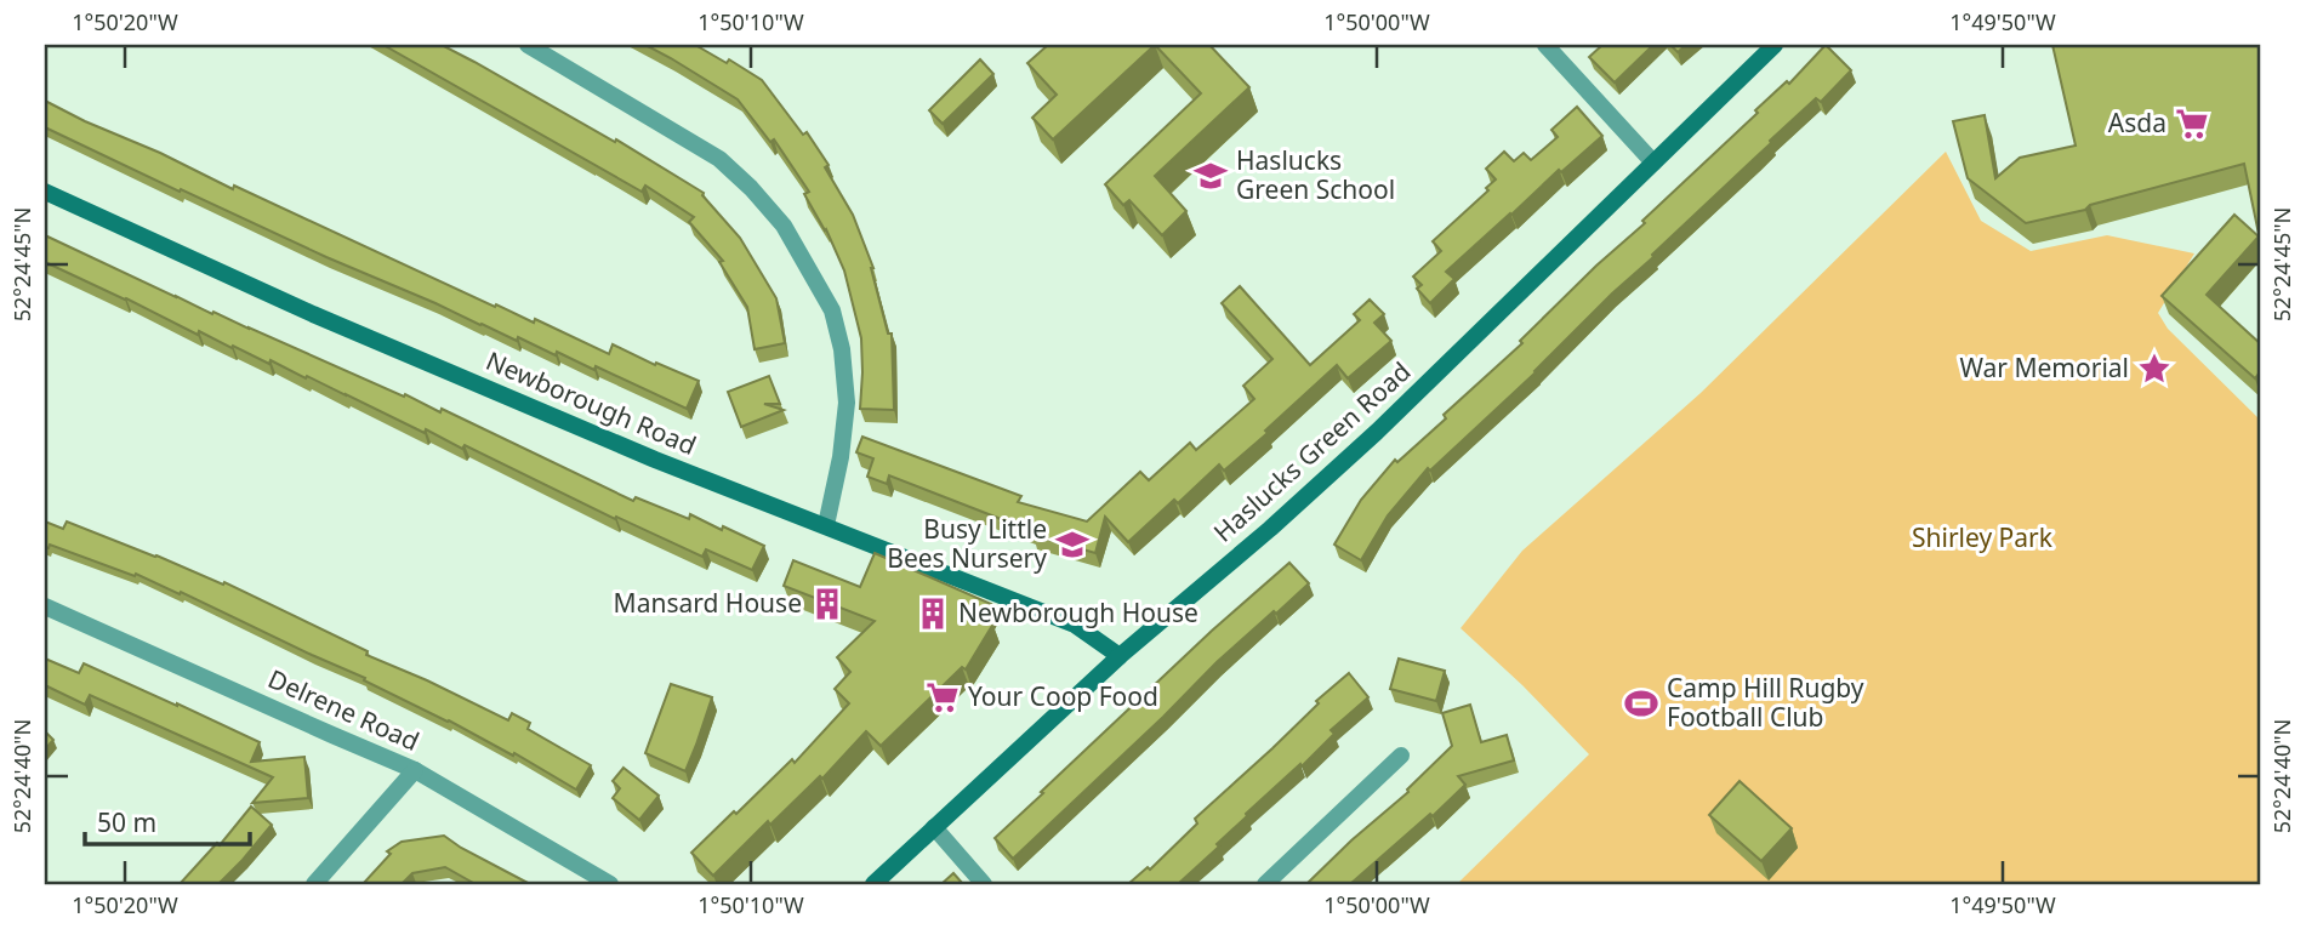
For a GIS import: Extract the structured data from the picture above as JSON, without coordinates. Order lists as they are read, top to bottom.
{
  "streets": {
    "street": ["Newborough Road", "Haslucks Green Road", "Delrene Road"]
  },
  "crossings": [
    ["Newborough Road", "Haslucks Green Road"]
  ],
  "parks": ["Shirley Park"],
  "places": {
    "supermarket": ["Asda", "Your Coop Food"],
    "school or university": ["Haslucks Green School", "Busy Little Bees Nursery"],
    "place": ["War Memorial"],
    "building": ["Mansard House", "Newborough House"],
    "sports": ["Camp Hill Rugby Football Club"]
  },
  "scale_bar": "50 m",
  "coordinates": [
    "1°50'20\"W",
    "1°50'10\"W",
    "1°50'00\"W",
    "1°49'50\"W",
    "52°24'45\"N",
    "52°24'40\"N"
  ]
}
